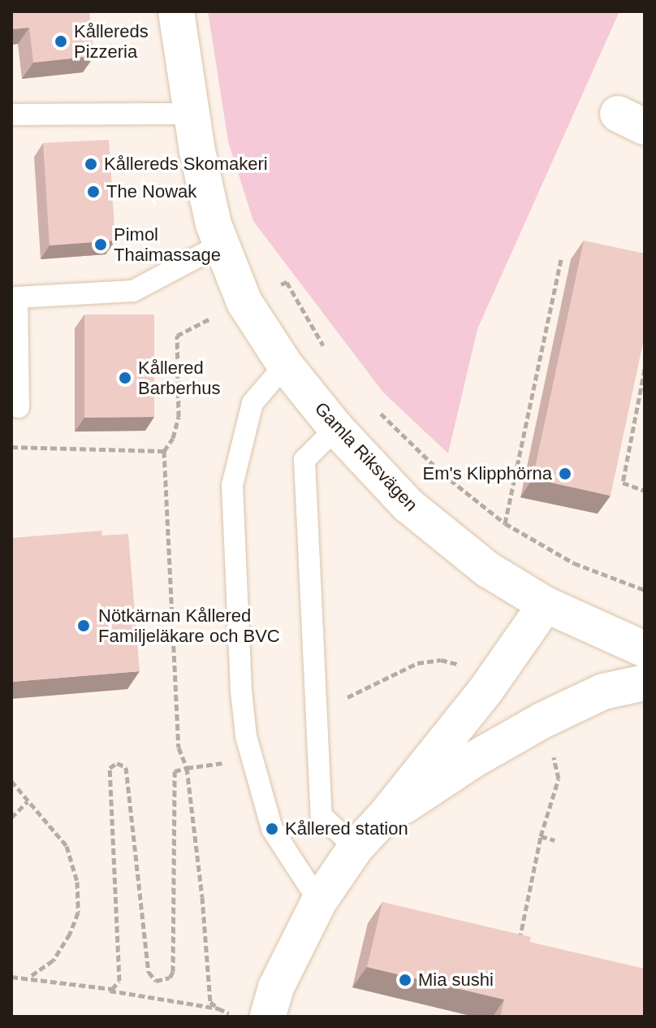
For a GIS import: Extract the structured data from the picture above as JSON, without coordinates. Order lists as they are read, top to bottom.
{
  "streets": {
    "street": ["Gamla Riksvägen"]
  },
  "places": [
    "Kållereds Pizzeria",
    "Kållereds Skomakeri",
    "The Nowak",
    "Pimol Thaimassage",
    "Kållered Barberhus",
    "Em's Klipphörna",
    "Nötkärnan Kållered Familjeläkare och BVC",
    "Kållered station",
    "Mia sushi"
  ]
}
